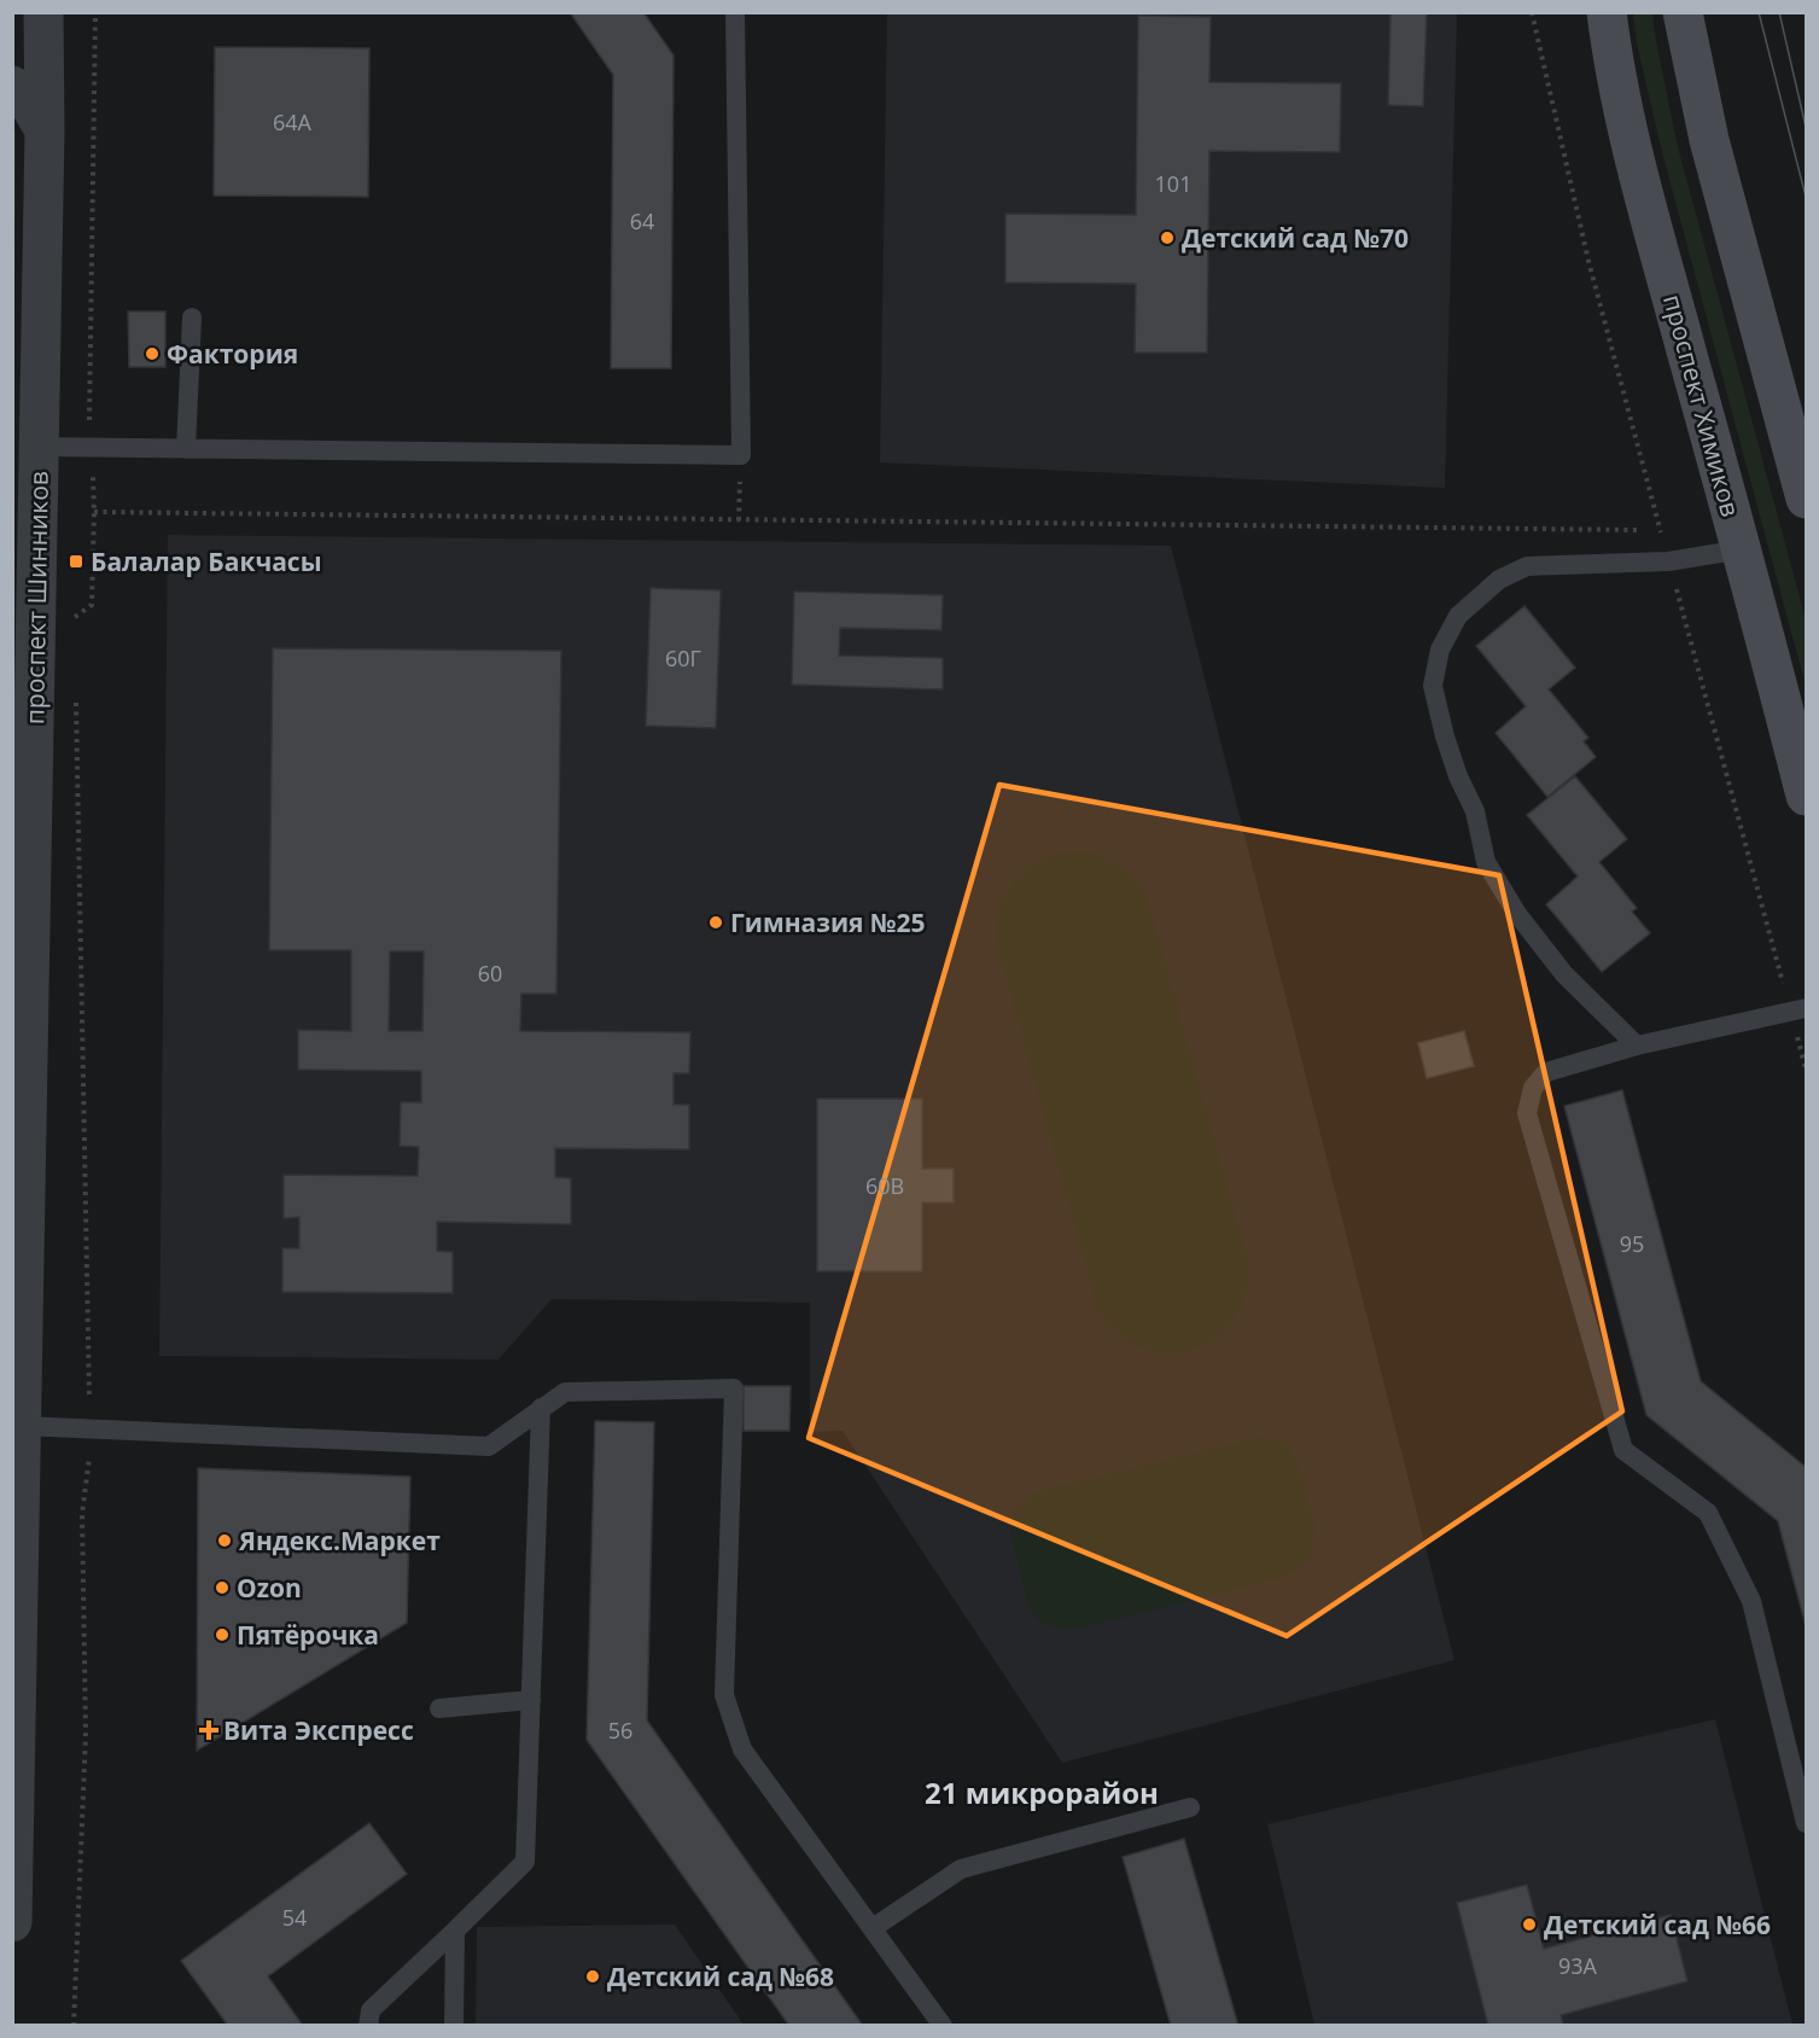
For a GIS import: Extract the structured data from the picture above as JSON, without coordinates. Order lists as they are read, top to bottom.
{
  "streets": {
    "main road": ["проспект Химиков"],
    "street": ["проспект Шинников"]
  },
  "districts": ["21 микрорайон"],
  "places": {
    "other": [
      "Детский сад №70",
      "Фактория",
      "Гимназия №25",
      "Яндекс.Маркет",
      "Ozon",
      "Пятёрочка",
      "Детский сад №66",
      "Детский сад №68"
    ],
    "transit": ["Балалар Бакчасы"],
    "health": ["Вита Экспресс"]
  },
  "house_numbers": [
    "64А",
    "101",
    "64",
    "60Г",
    "60",
    "60В",
    "95",
    "56",
    "54",
    "93А"
  ]
}
